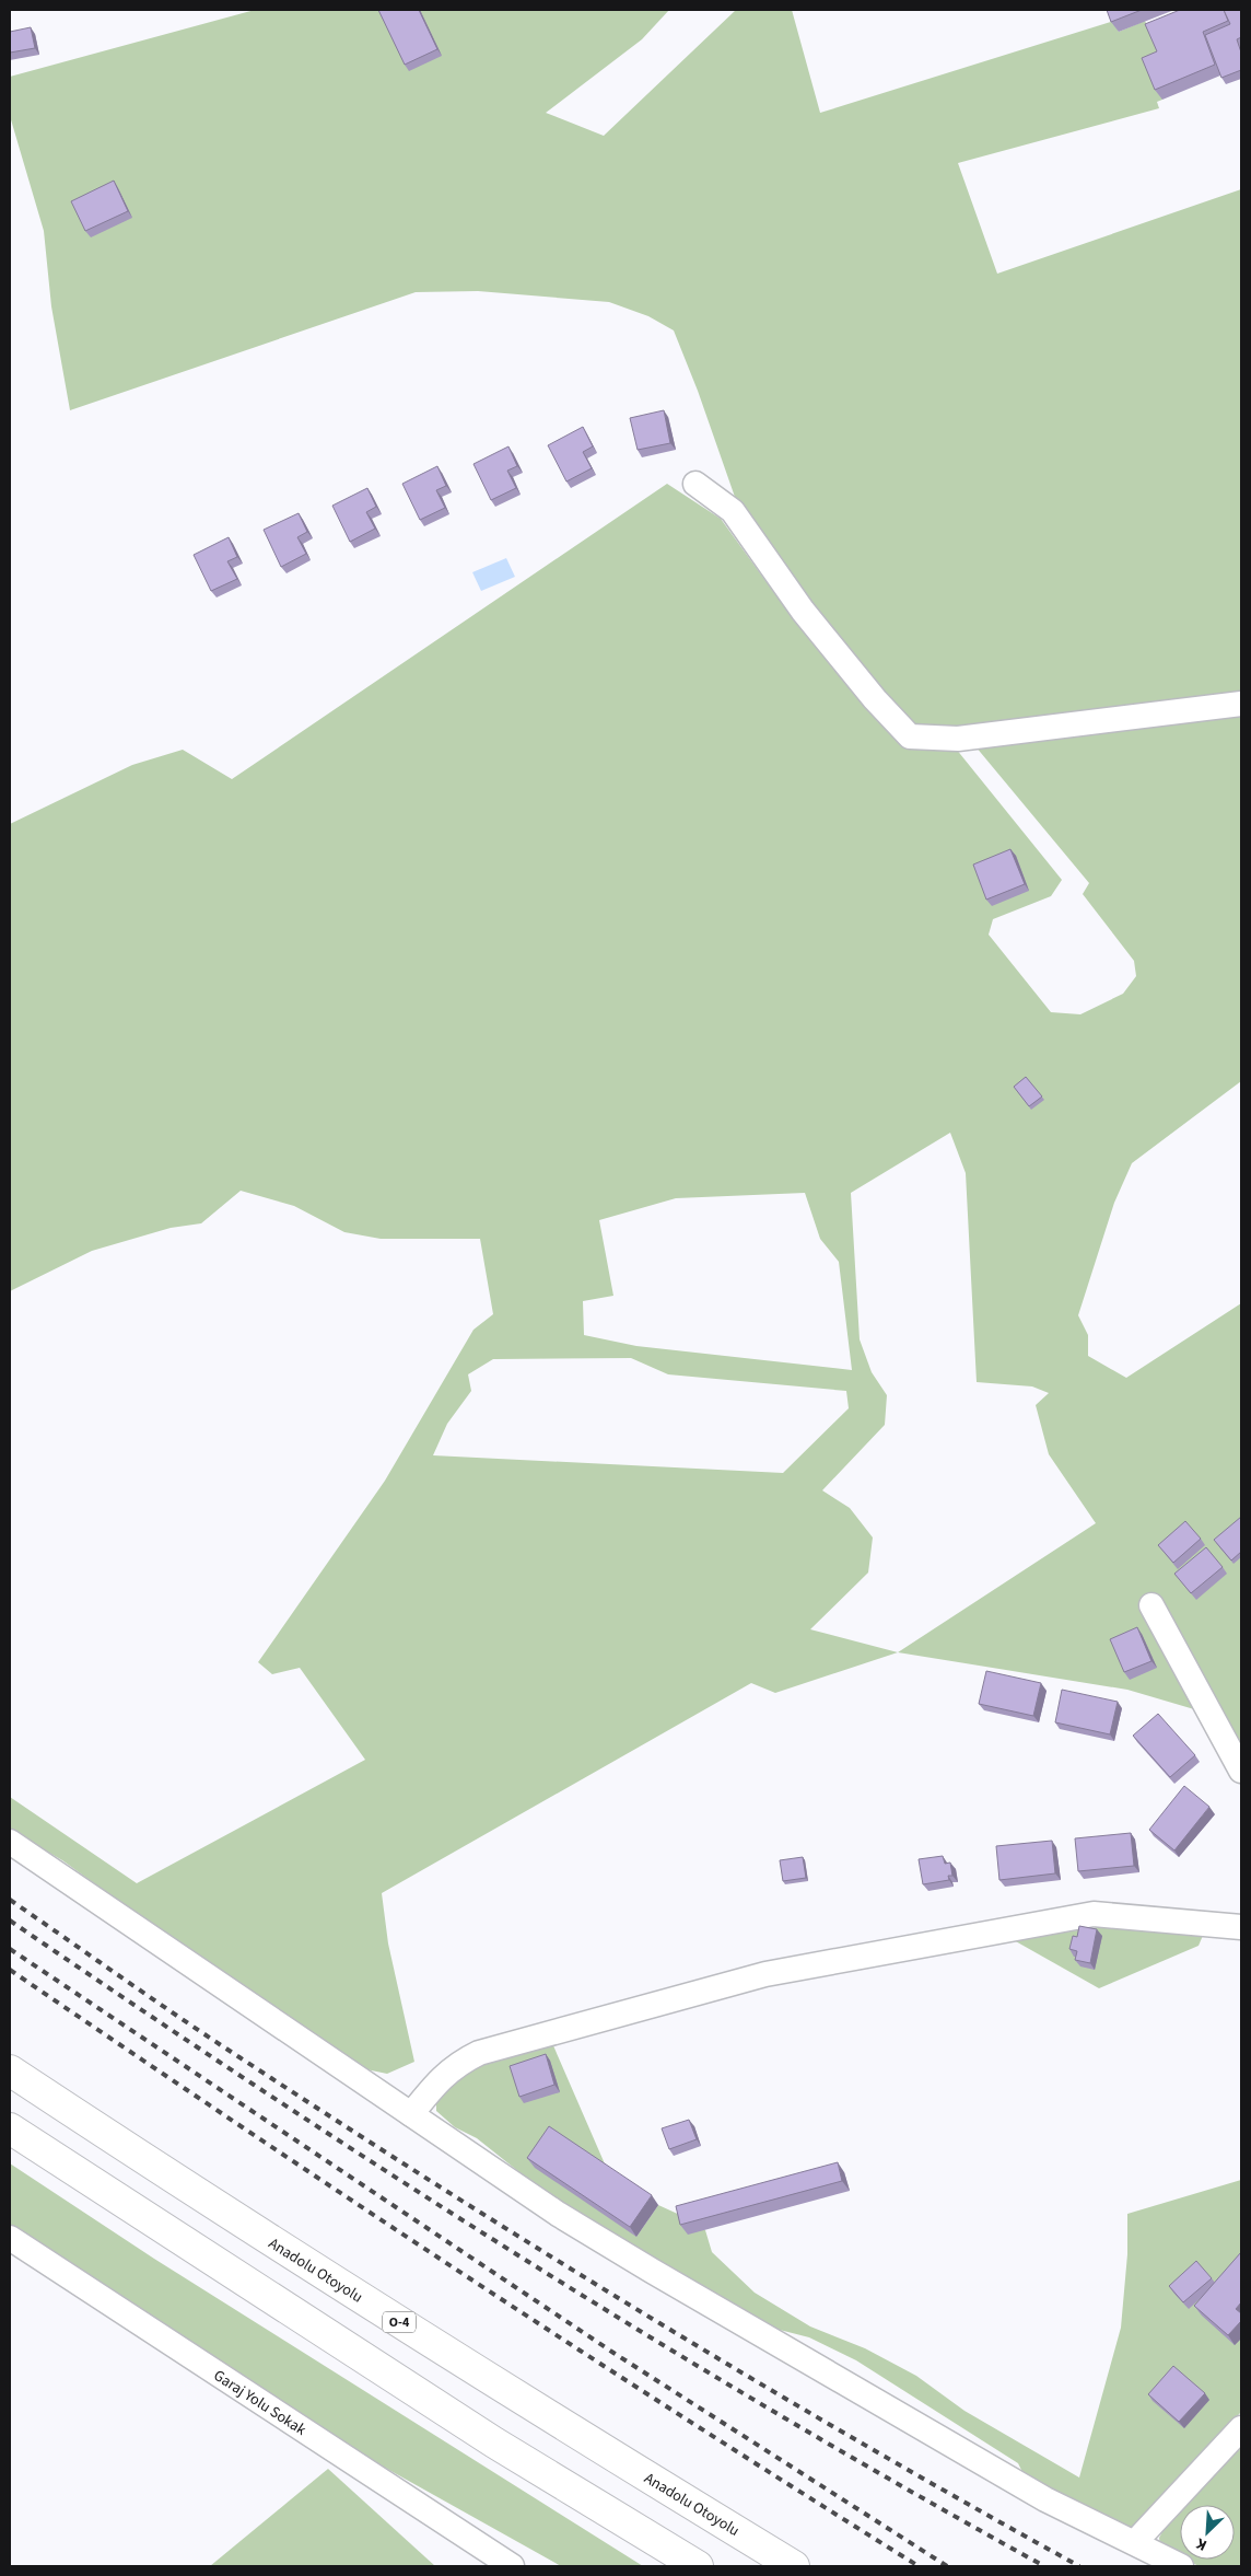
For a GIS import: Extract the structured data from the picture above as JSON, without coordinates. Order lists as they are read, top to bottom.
{
  "streets": {
    "highway": ["Anadolu Otoyolu", "O-4"],
    "street": ["Garaj Yolu Sokak"]
  },
  "north": "bottom left"
}
